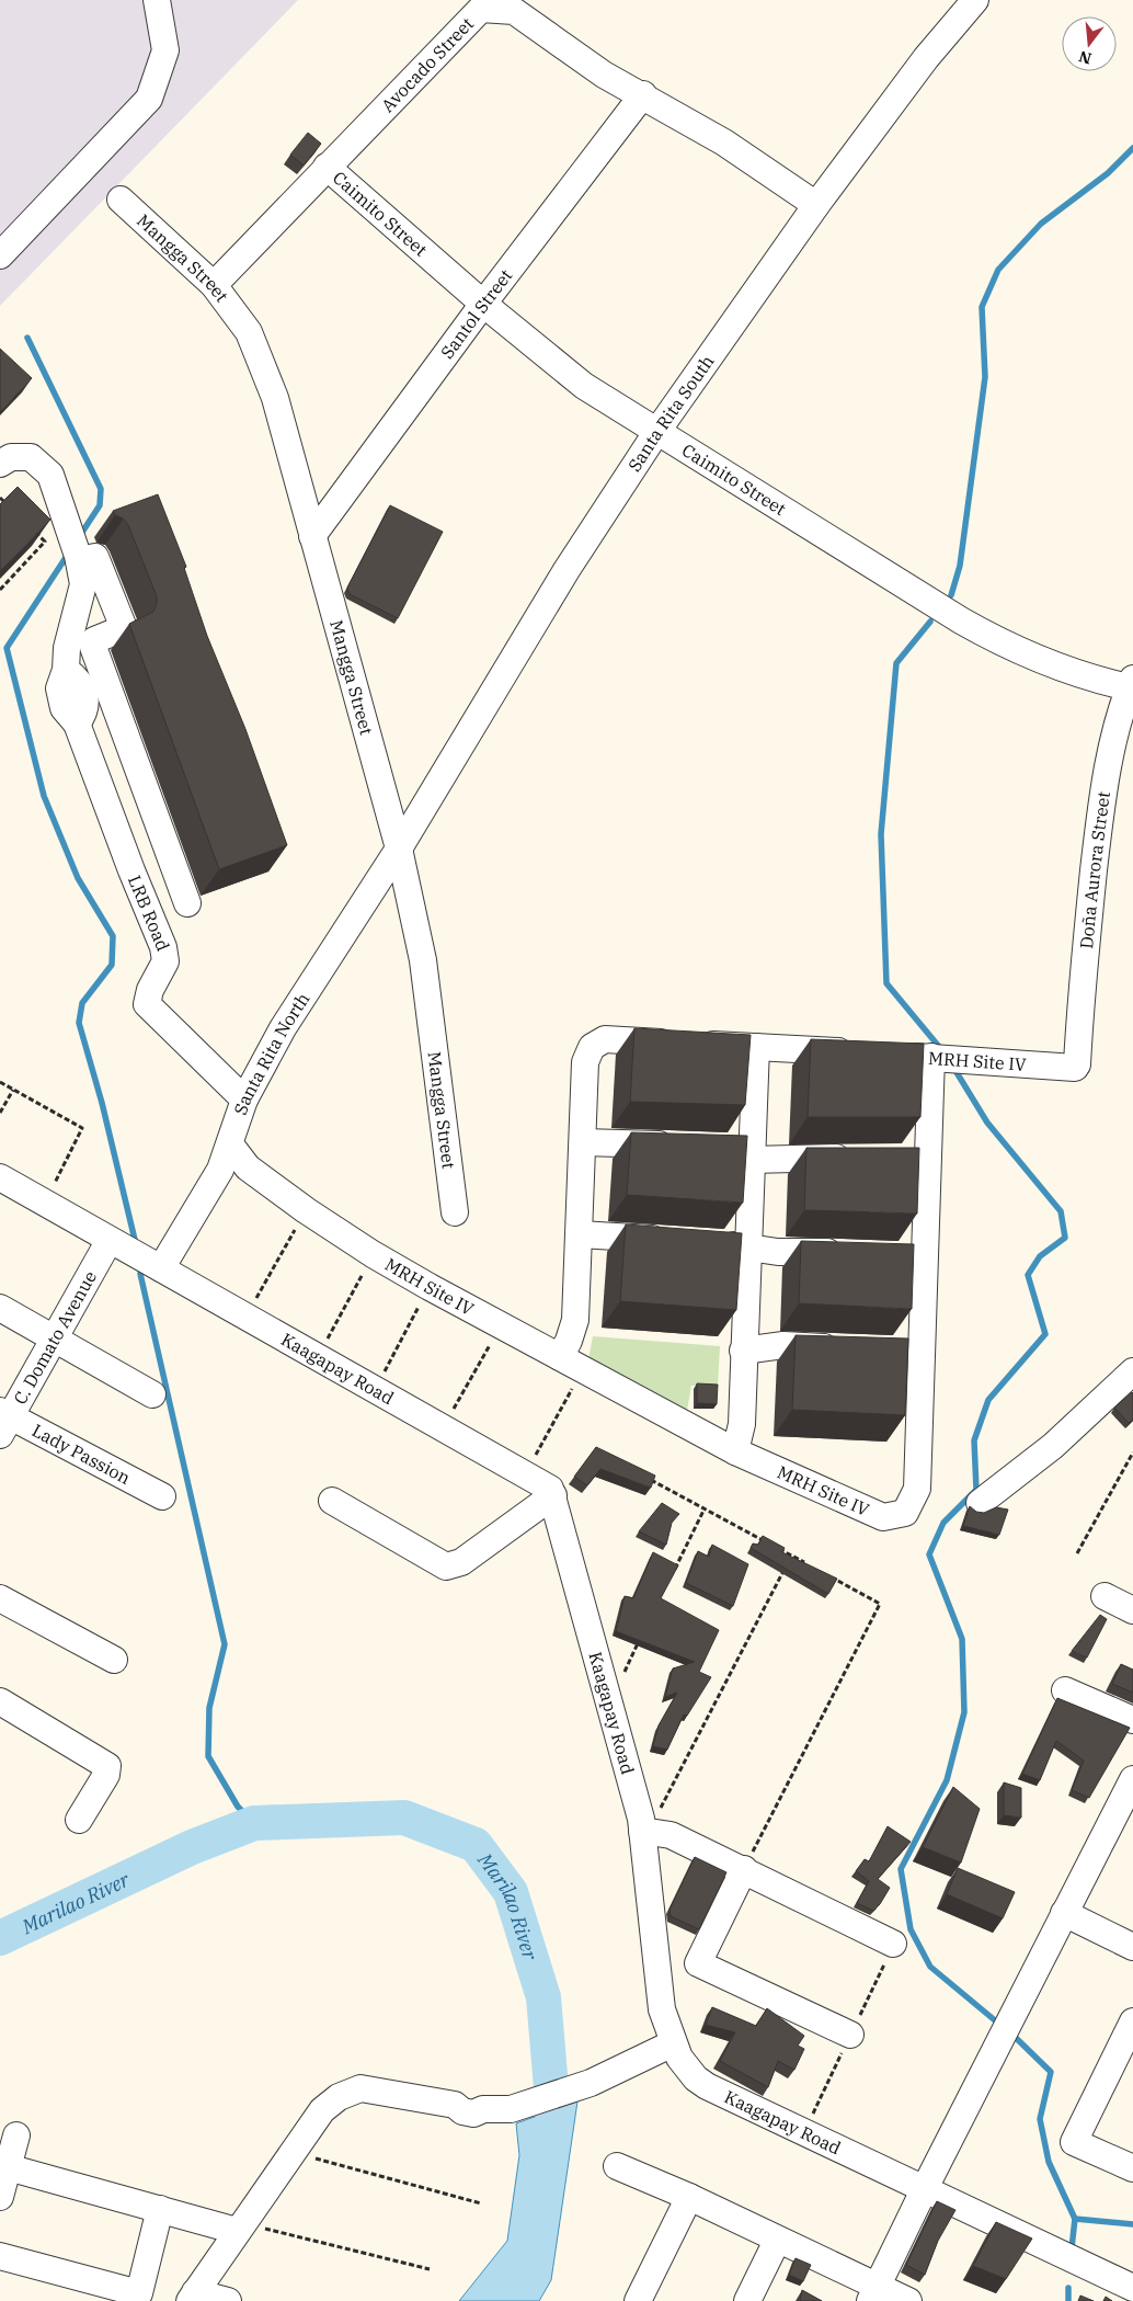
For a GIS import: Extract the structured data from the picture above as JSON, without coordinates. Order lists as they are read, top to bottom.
{
  "streets": {
    "street": [
      "Avocado Street",
      "Caimito Street",
      "Mangga Street",
      "Santol Street",
      "Santa Rita South",
      "Doña Aurora Street",
      "LRB Road",
      "Santa Rita North",
      "MRH Site IV",
      "C. Domato Avenue",
      "Kaagapay Road",
      "Lady Passion"
    ]
  },
  "crossings": [
    ["Avocado Street", "Caimito Street"],
    ["Avocado Street", "Mangga Street"],
    ["Avocado Street", "Santol Street"],
    ["Avocado Street", "Santa Rita South"],
    ["Caimito Street", "Santol Street"],
    ["Caimito Street", "Santa Rita South"],
    ["Caimito Street", "Doña Aurora Street"],
    ["Mangga Street", "Santol Street"],
    ["Mangga Street", "Santa Rita South"],
    ["Mangga Street", "Santa Rita North"],
    ["Santa Rita South", "Santa Rita North"],
    ["Doña Aurora Street", "MRH Site IV"],
    ["LRB Road", "Santa Rita North"],
    ["Santa Rita North", "MRH Site IV"],
    ["Santa Rita North", "Kaagapay Road"],
    ["C. Domato Avenue", "Kaagapay Road"],
    ["C. Domato Avenue", "Lady Passion"]
  ],
  "water": ["Marilao River"],
  "north": "bottom"
}
